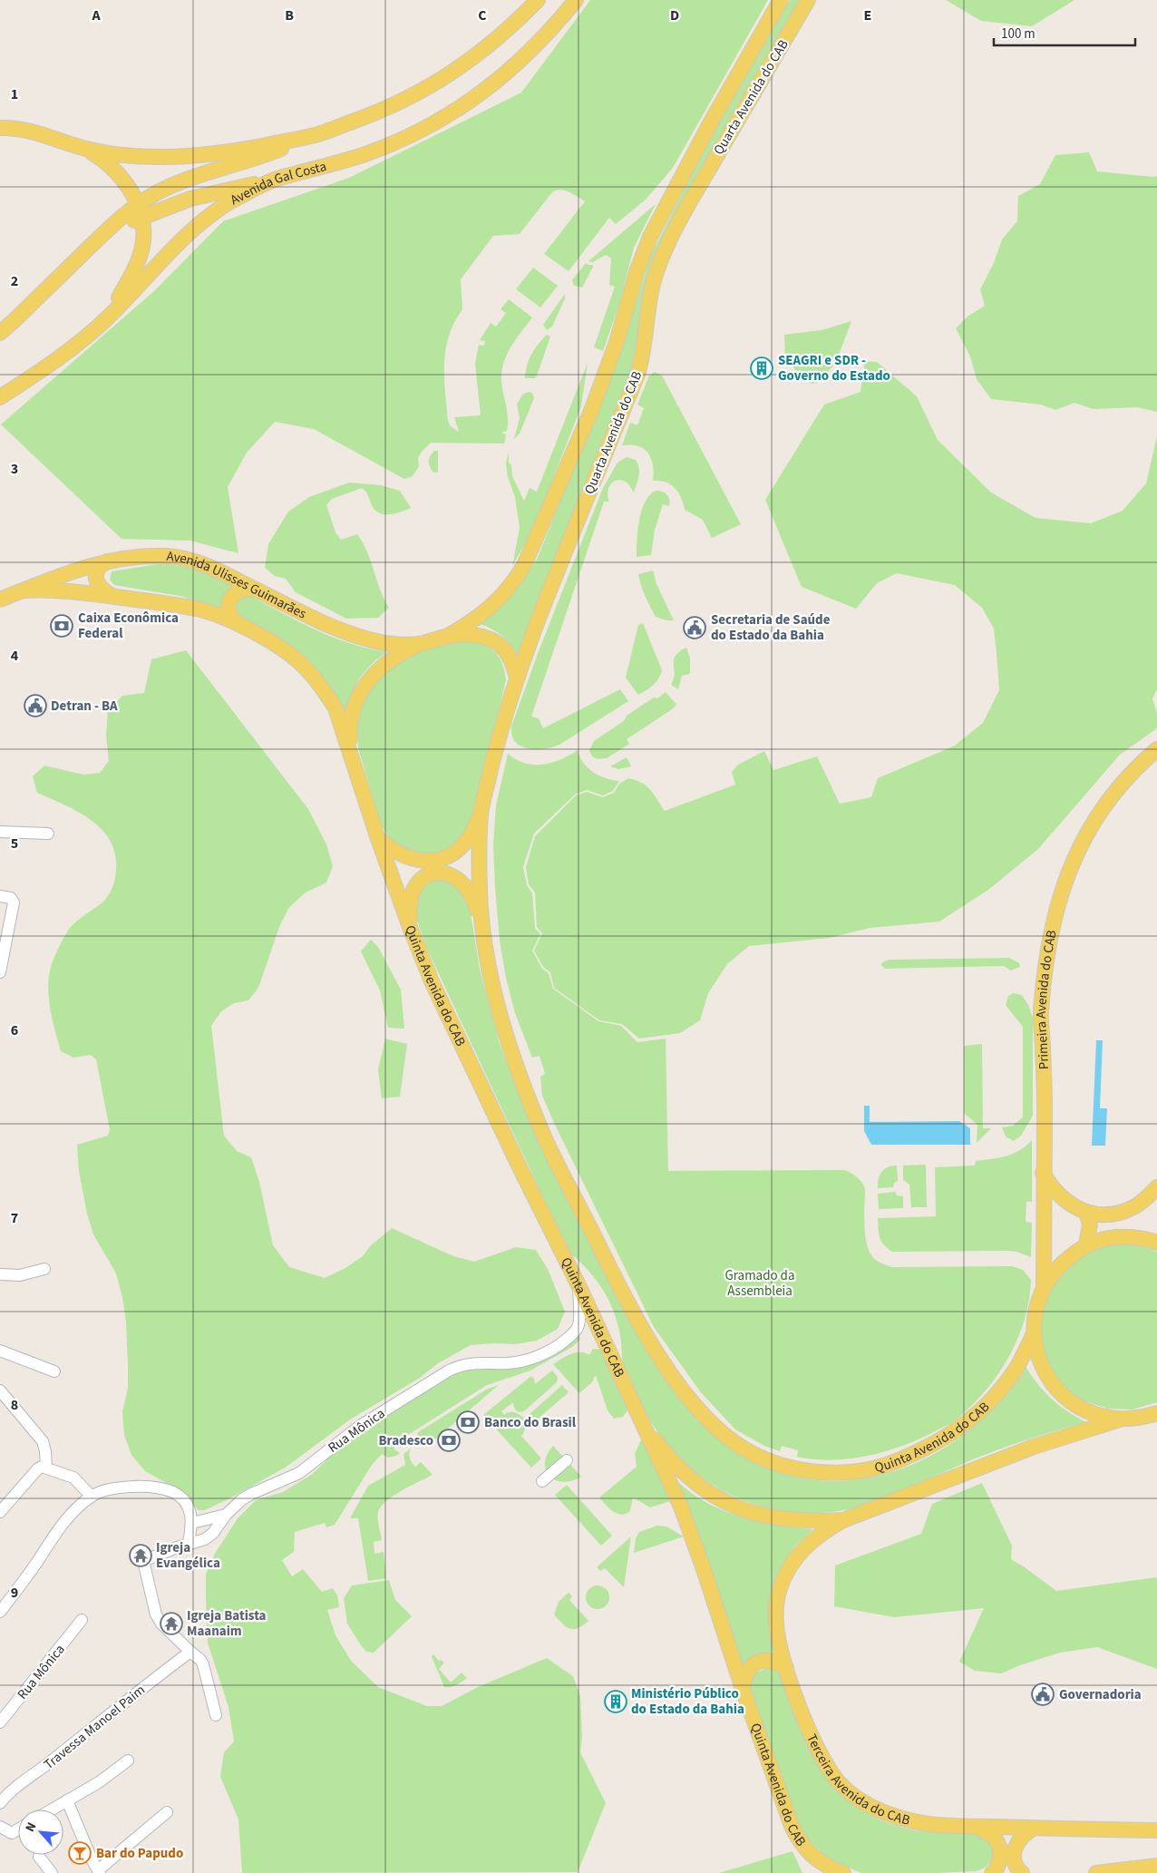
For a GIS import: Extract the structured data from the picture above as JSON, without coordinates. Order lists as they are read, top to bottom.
{
  "streets": {
    "main road": [
      "Quarta Avenida do CAB",
      "Avenida Gal Costa",
      "Avenida Ulisses Guimarães",
      "Quinta Avenida do CAB",
      "Primeira Avenida do CAB",
      "Terceira Avenida do CAB"
    ],
    "street": ["Rua Mônica", "Travessa Manoel Paim"]
  },
  "crossings": [
    ["Quarta Avenida do CAB", "Avenida Ulisses Guimarães"],
    ["Quarta Avenida do CAB", "Quinta Avenida do CAB"],
    ["Avenida Ulisses Guimarães", "Quinta Avenida do CAB"],
    ["Quinta Avenida do CAB", "Rua Mônica"],
    ["Rua Mônica", "Travessa Manoel Paim"]
  ],
  "parks": ["Gramado da Assembleia"],
  "places": {
    "building": ["SEAGRI e SDR - Governo do Estado", "Ministério Público do Estado da Bahia"],
    "bank": ["Caixa Econômica Federal", "Banco do Brasil", "Bradesco"],
    "public building": ["Secretaria de Saúde do Estado da Bahia", "Detran - BA", "Governadoria"],
    "temple": ["Igreja Evangélica", "Igreja Batista Maanaim"],
    "bar": ["Bar do Papudo"]
  },
  "scale_bar": "100 m",
  "north": "top left",
  "grid": {
    "columns": [
      "A",
      "B",
      "C",
      "D",
      "E"
    ],
    "rows": [
      "1",
      "2",
      "3",
      "4",
      "5",
      "6",
      "7",
      "8",
      "9"
    ]
  }
}
